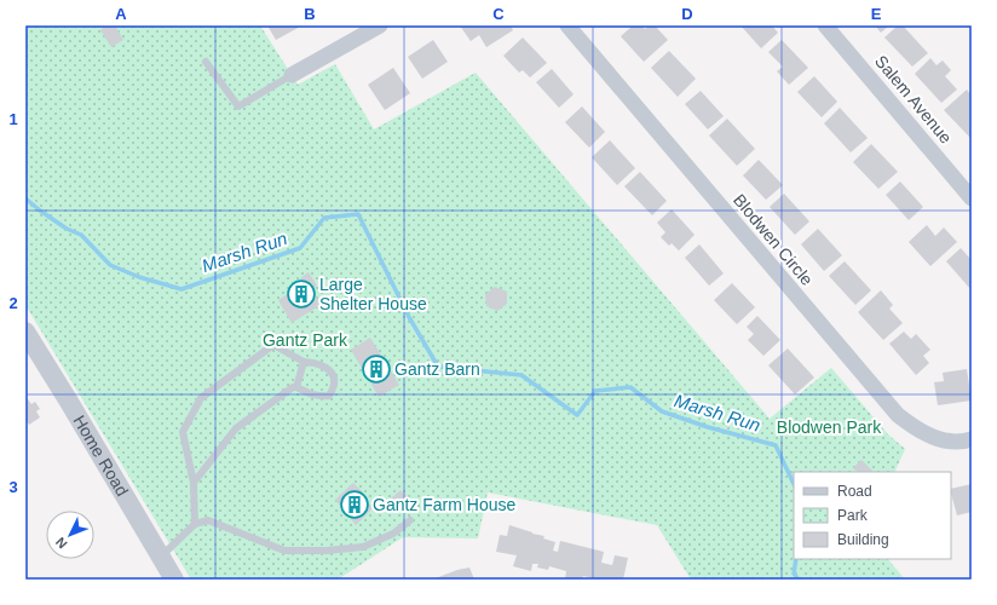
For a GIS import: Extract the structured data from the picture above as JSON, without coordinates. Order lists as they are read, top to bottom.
{
  "streets": {
    "street": ["Salem Avenue", "Blodwen Circle", "Home Road"]
  },
  "water": ["Marsh Run"],
  "parks": ["Gantz Park", "Blodwen Park"],
  "places": {
    "building": ["Large Shelter House", "Gantz Barn", "Gantz Farm House"]
  },
  "legend": ["Road", "Park", "Building"],
  "north": "bottom left",
  "grid": {
    "columns": [
      "A",
      "B",
      "C",
      "D",
      "E"
    ],
    "rows": ["1", "2", "3"]
  }
}
